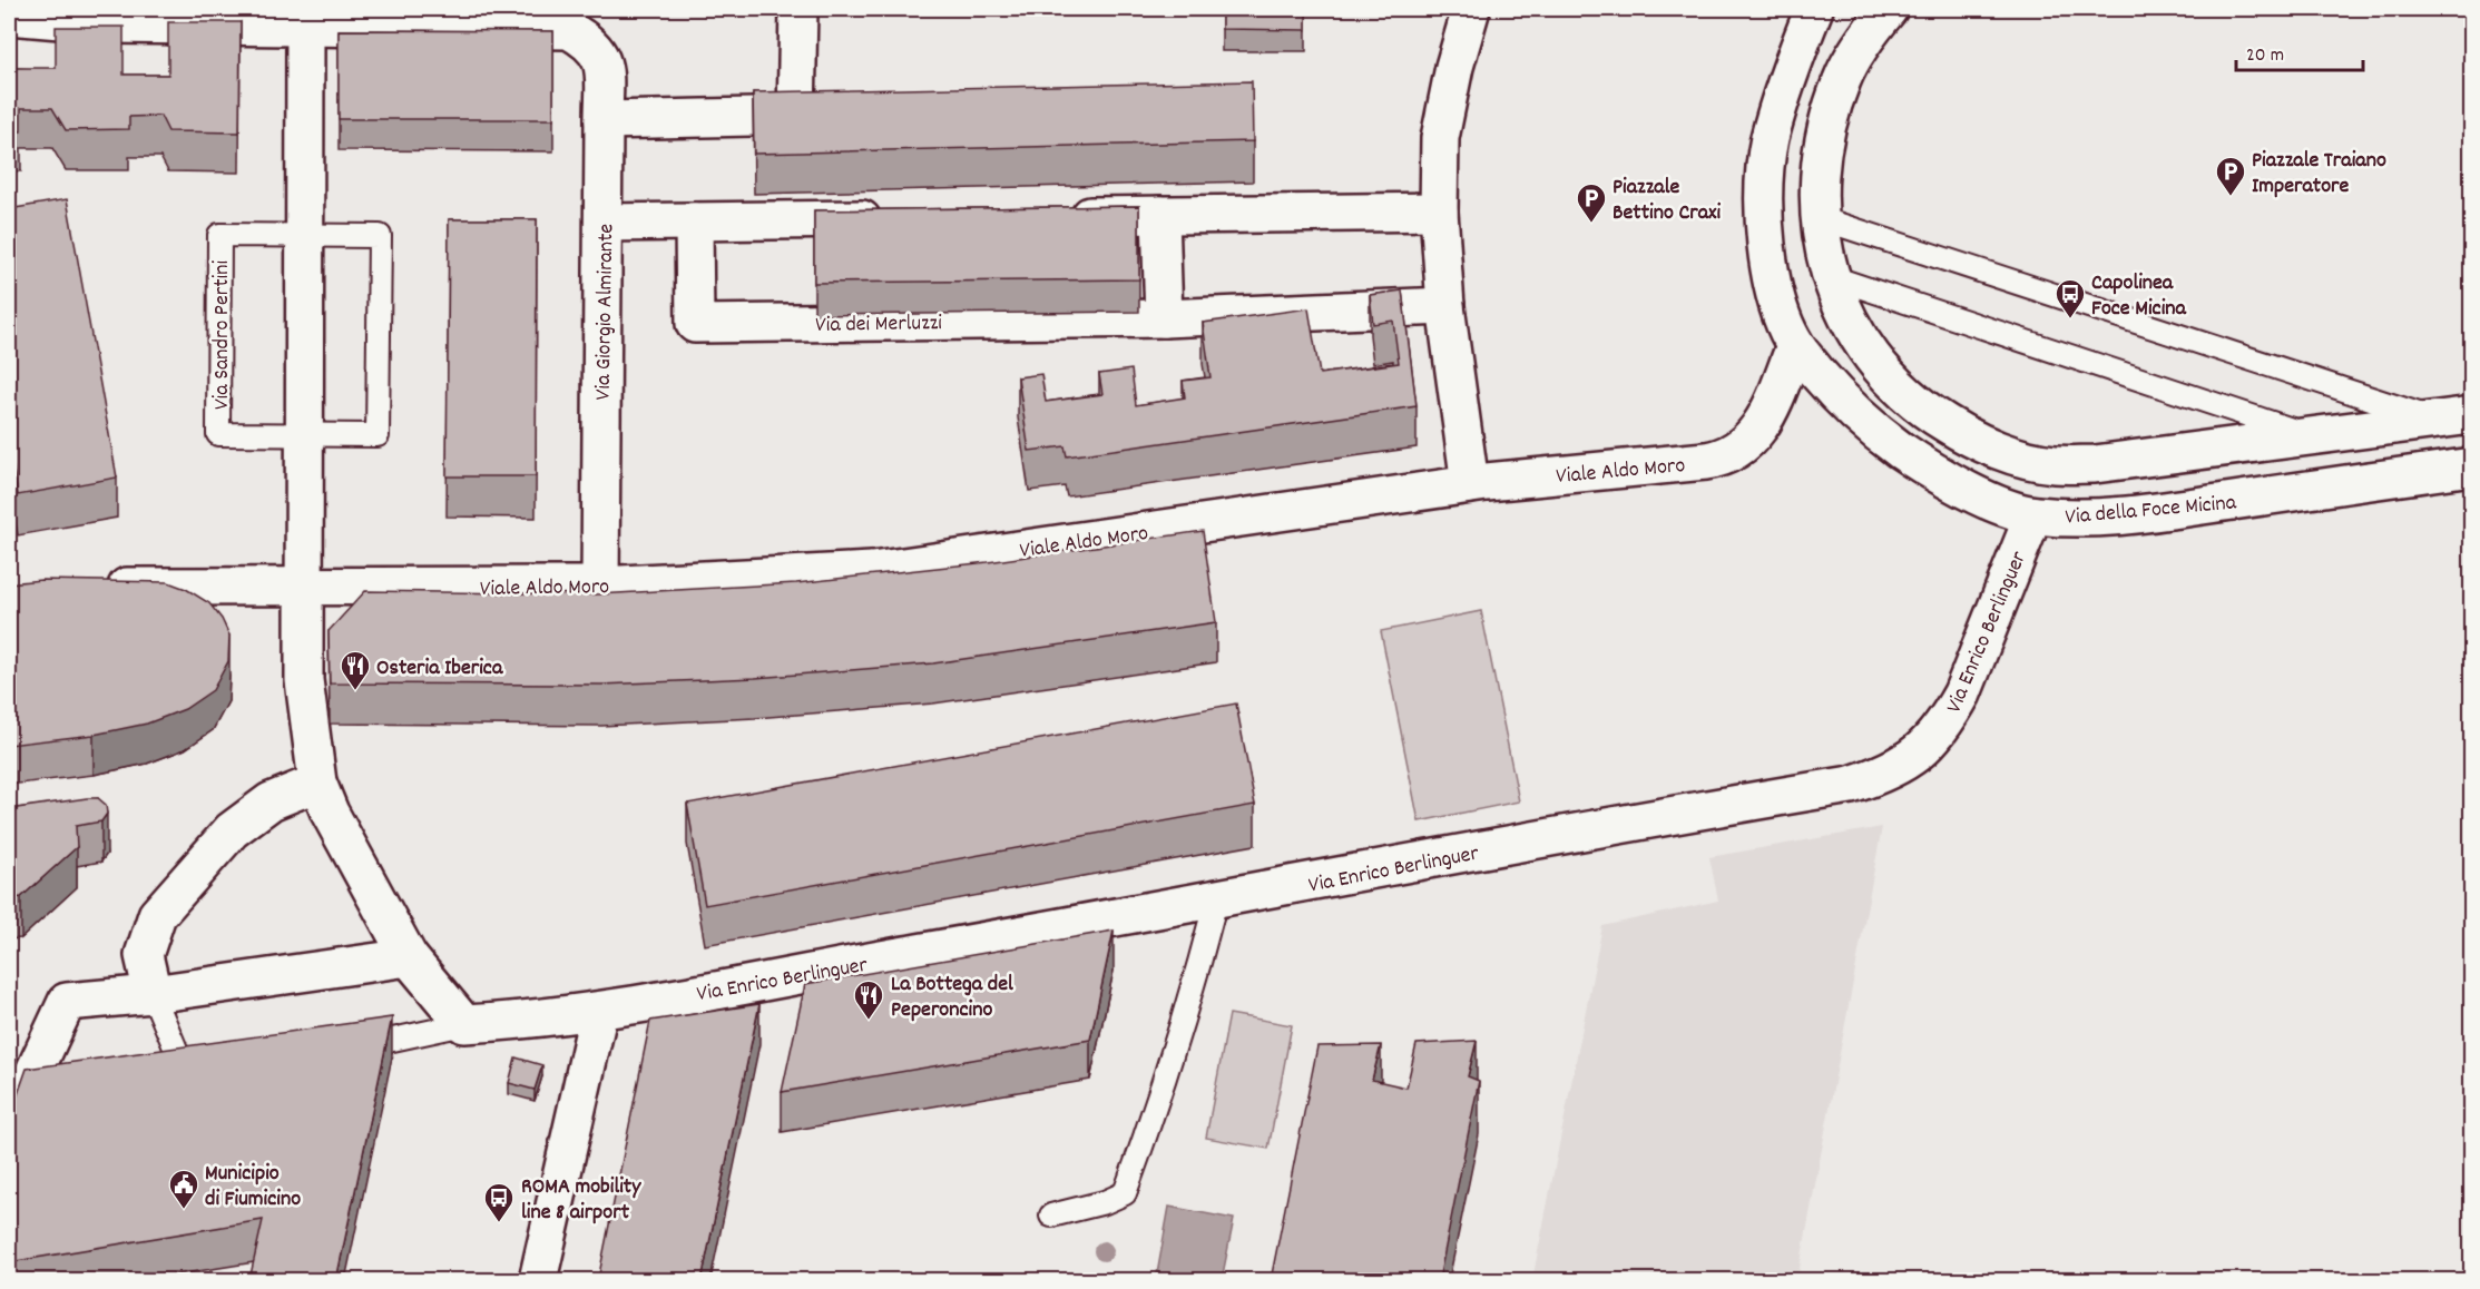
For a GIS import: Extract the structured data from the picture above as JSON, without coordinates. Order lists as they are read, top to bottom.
{
  "streets": {
    "street": [
      "Via Giorgio Almirante",
      "Via dei Merluzzi",
      "Viale Aldo Moro",
      "Via della Foce Micina",
      "Via Enrico Berlinguer"
    ],
    "lane": ["Via Sandro Pertini"]
  },
  "crossings": [
    ["Via Giorgio Almirante", "Viale Aldo Moro"],
    ["Viale Aldo Moro", "Via della Foce Micina"],
    ["Via della Foce Micina", "Via Enrico Berlinguer"]
  ],
  "places": {
    "parking": ["Piazzale Traiano Imperatore", "Piazzale Bettino Craxi"],
    "bus stop": ["Capolinea Foce Micina", "ROMA mobility line 8 airport"],
    "restaurant": ["Osteria Iberica", "La Bottega del Peperoncino"],
    "public building": ["Municipio di Fiumicino"]
  },
  "scale_bar": "20 m"
}
